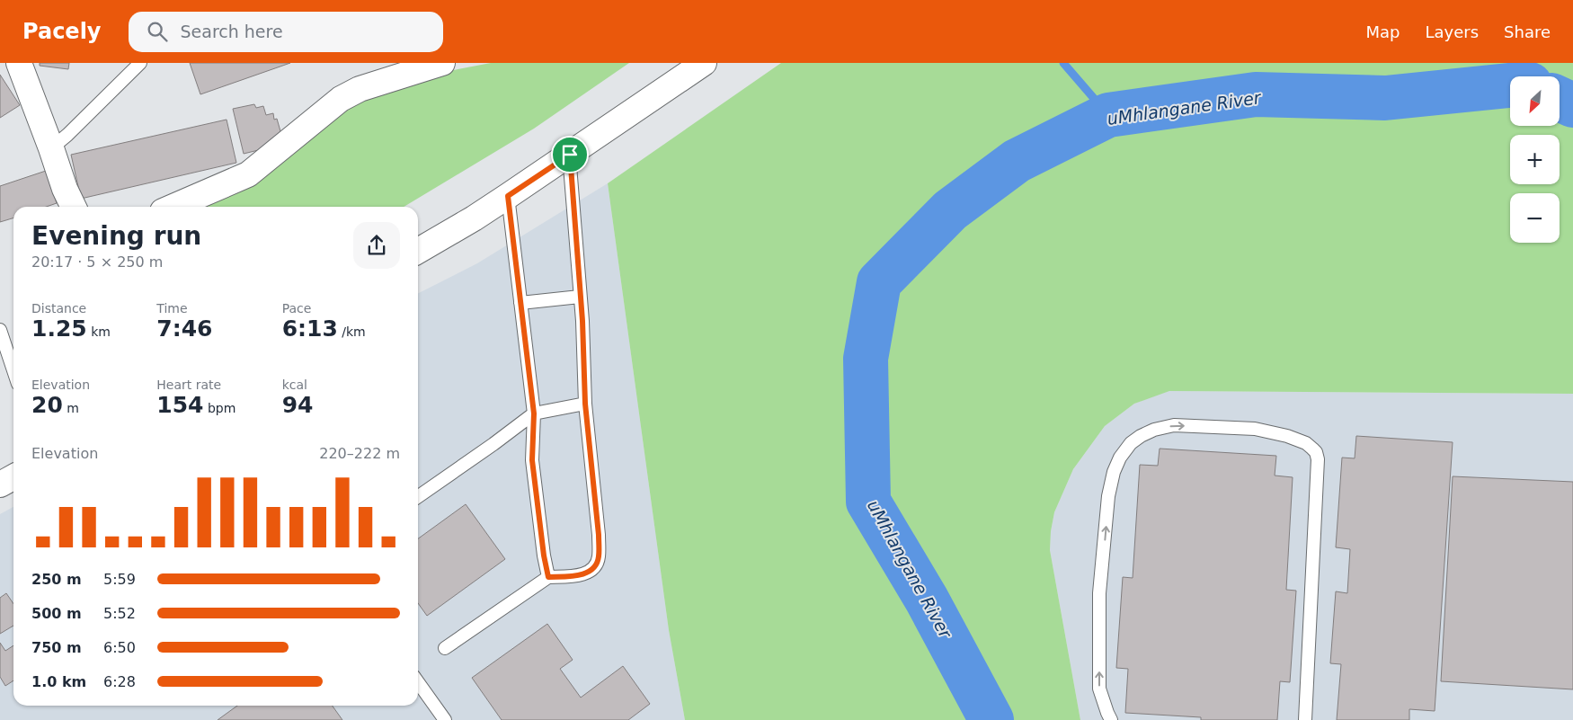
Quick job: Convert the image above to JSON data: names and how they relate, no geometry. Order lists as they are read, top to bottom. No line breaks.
{"water":["uMhlangane River"],"north":"bottom left","page":{"header":"Pacely","search":"Search here","nav":["Map","Layers","Share"],"map_buttons":["+","−"],"heading":["Evening run","20:17 · 5 × 250 m"],"stats":[["Distance","1.25 km"],["Time","7:46"],["Pace","6:13 /km"],["Elevation","20 m"],["Heart rate","154 bpm"],["kcal","94"]],"chart":["Elevation","220–222 m"],"list":[{"name":"250 m","note":"5:59"},{"name":"500 m","note":"5:52"},{"name":"750 m","note":"6:50"},{"name":"1.0 km","note":"6:28"}]}}
